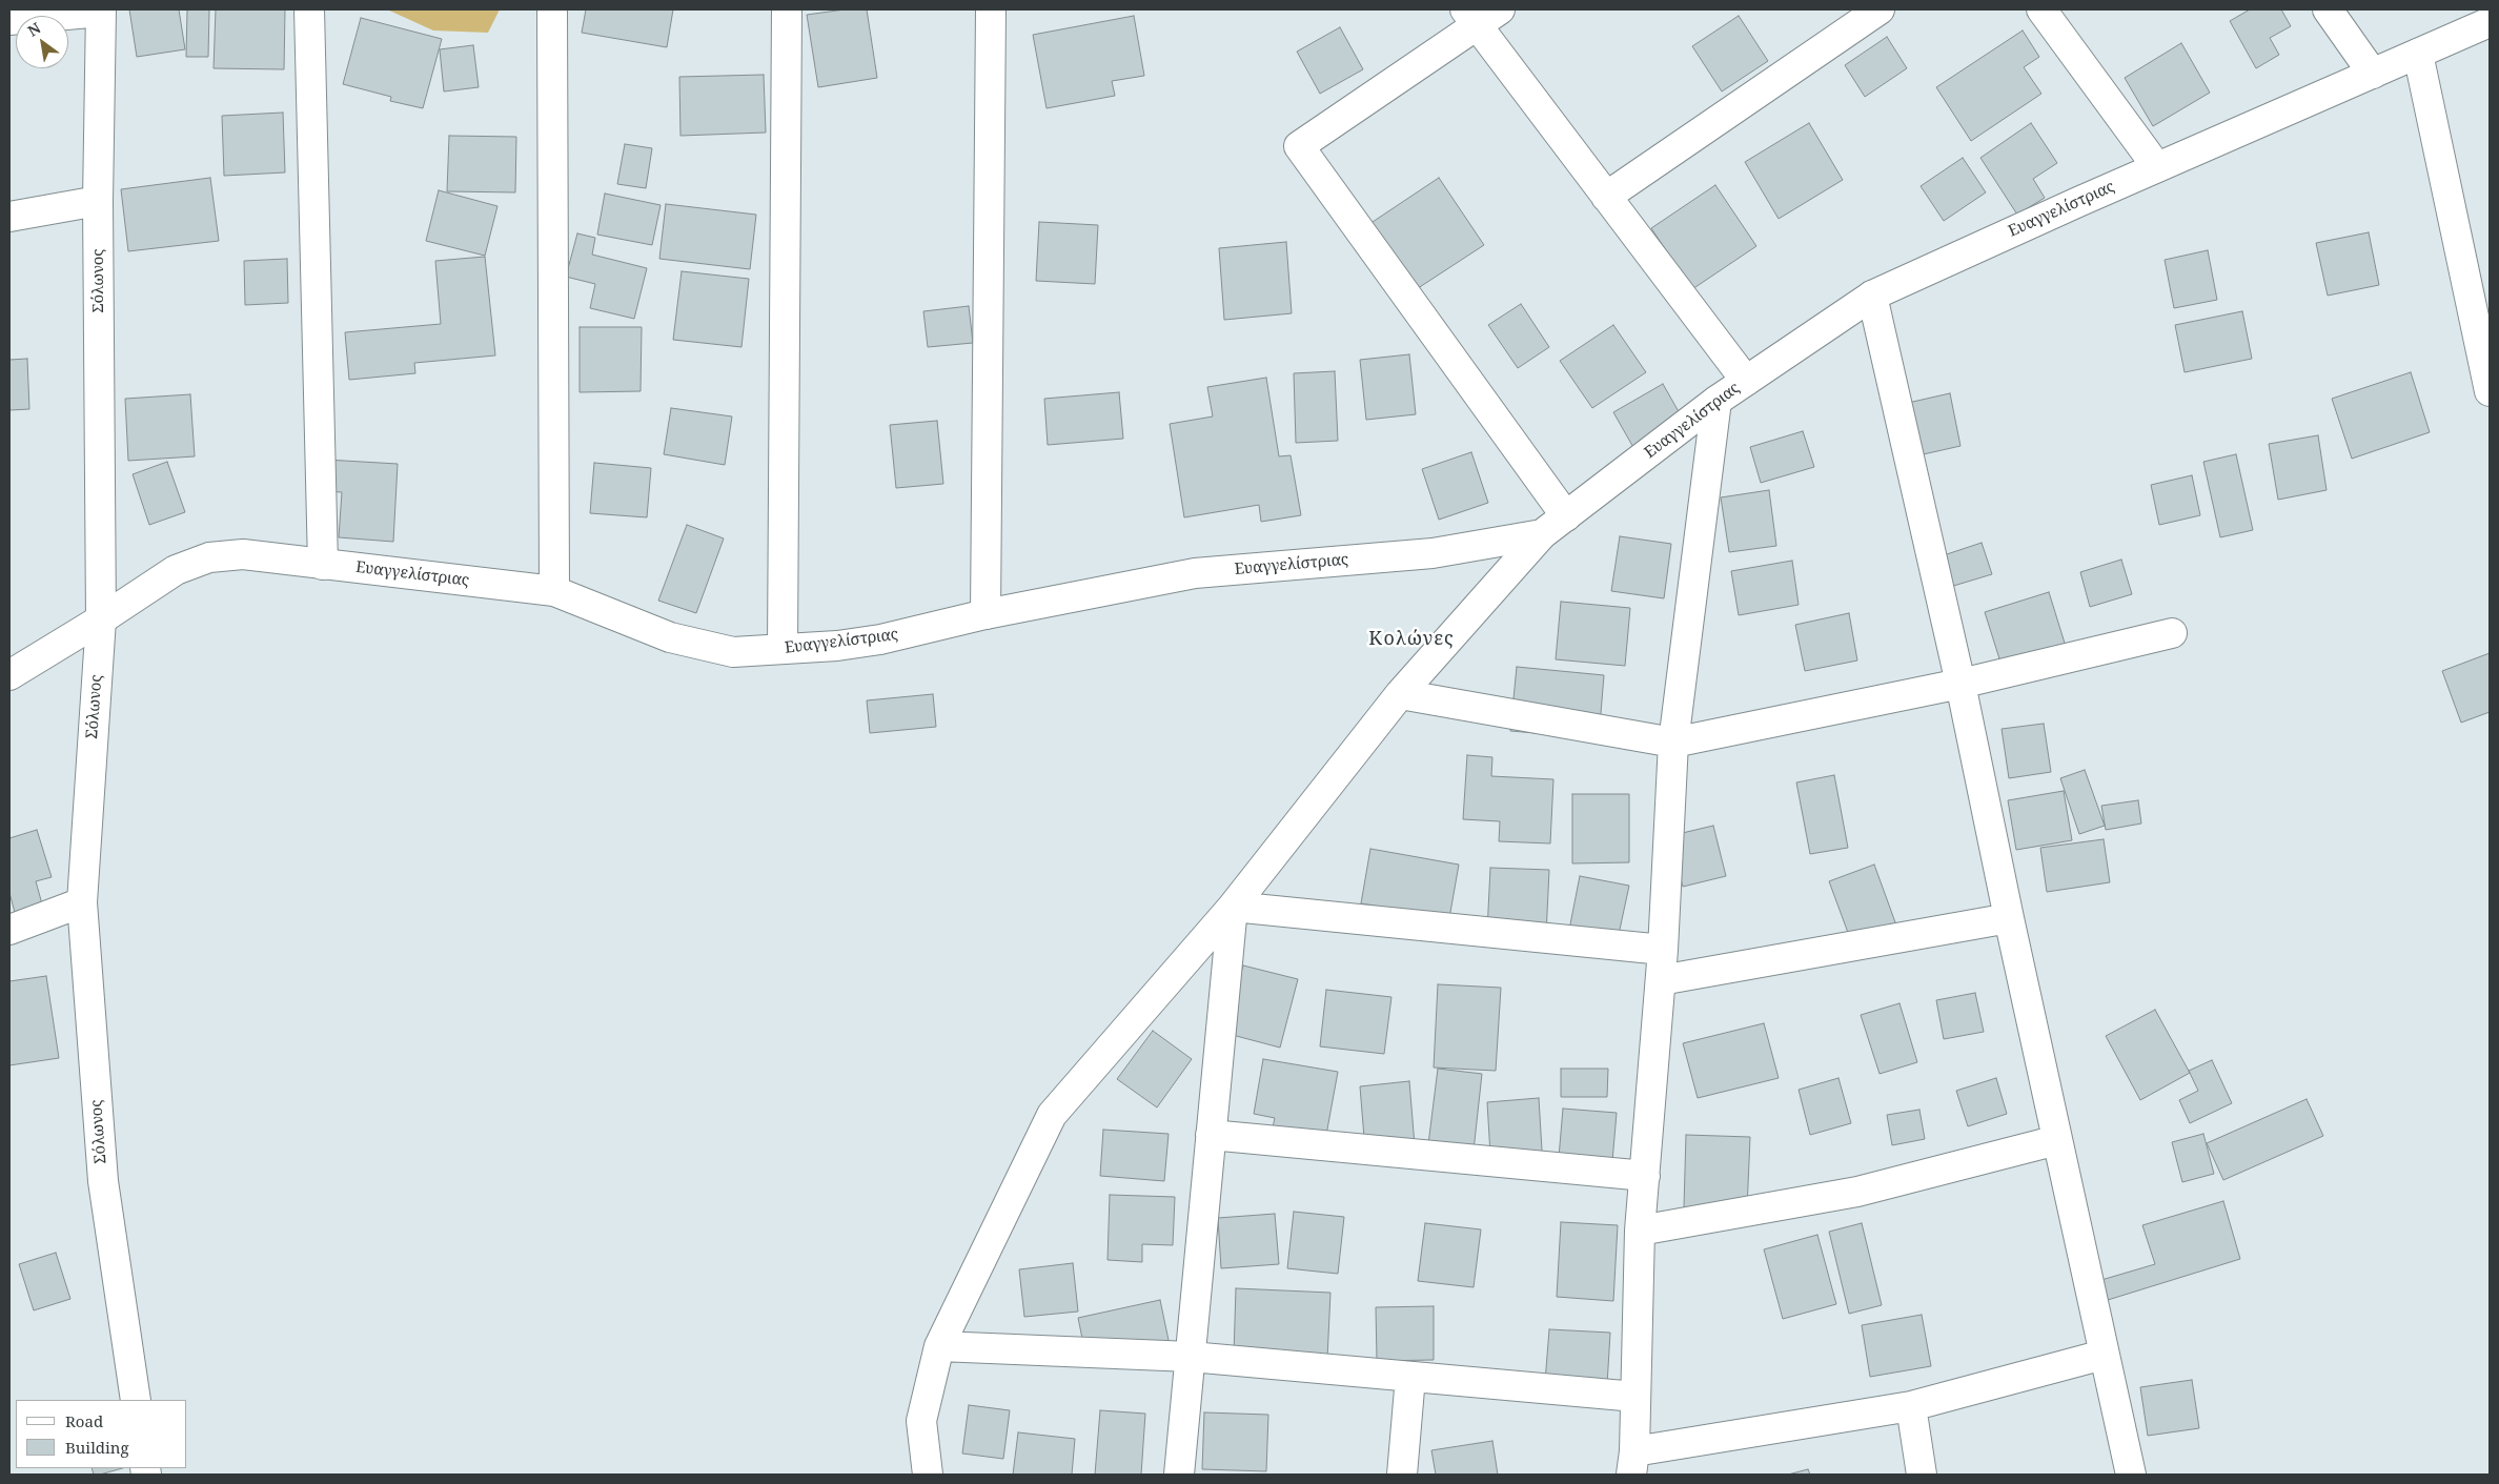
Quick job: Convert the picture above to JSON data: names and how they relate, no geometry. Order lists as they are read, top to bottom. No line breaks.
{"streets":{"street":["Ευαγγελίστριας","Σόλωνος"]},"crossings":[["Ευαγγελίστριας","Σόλωνος"]],"districts":["Κολώνες"],"legend":["Road","Building"],"north":"top left"}
